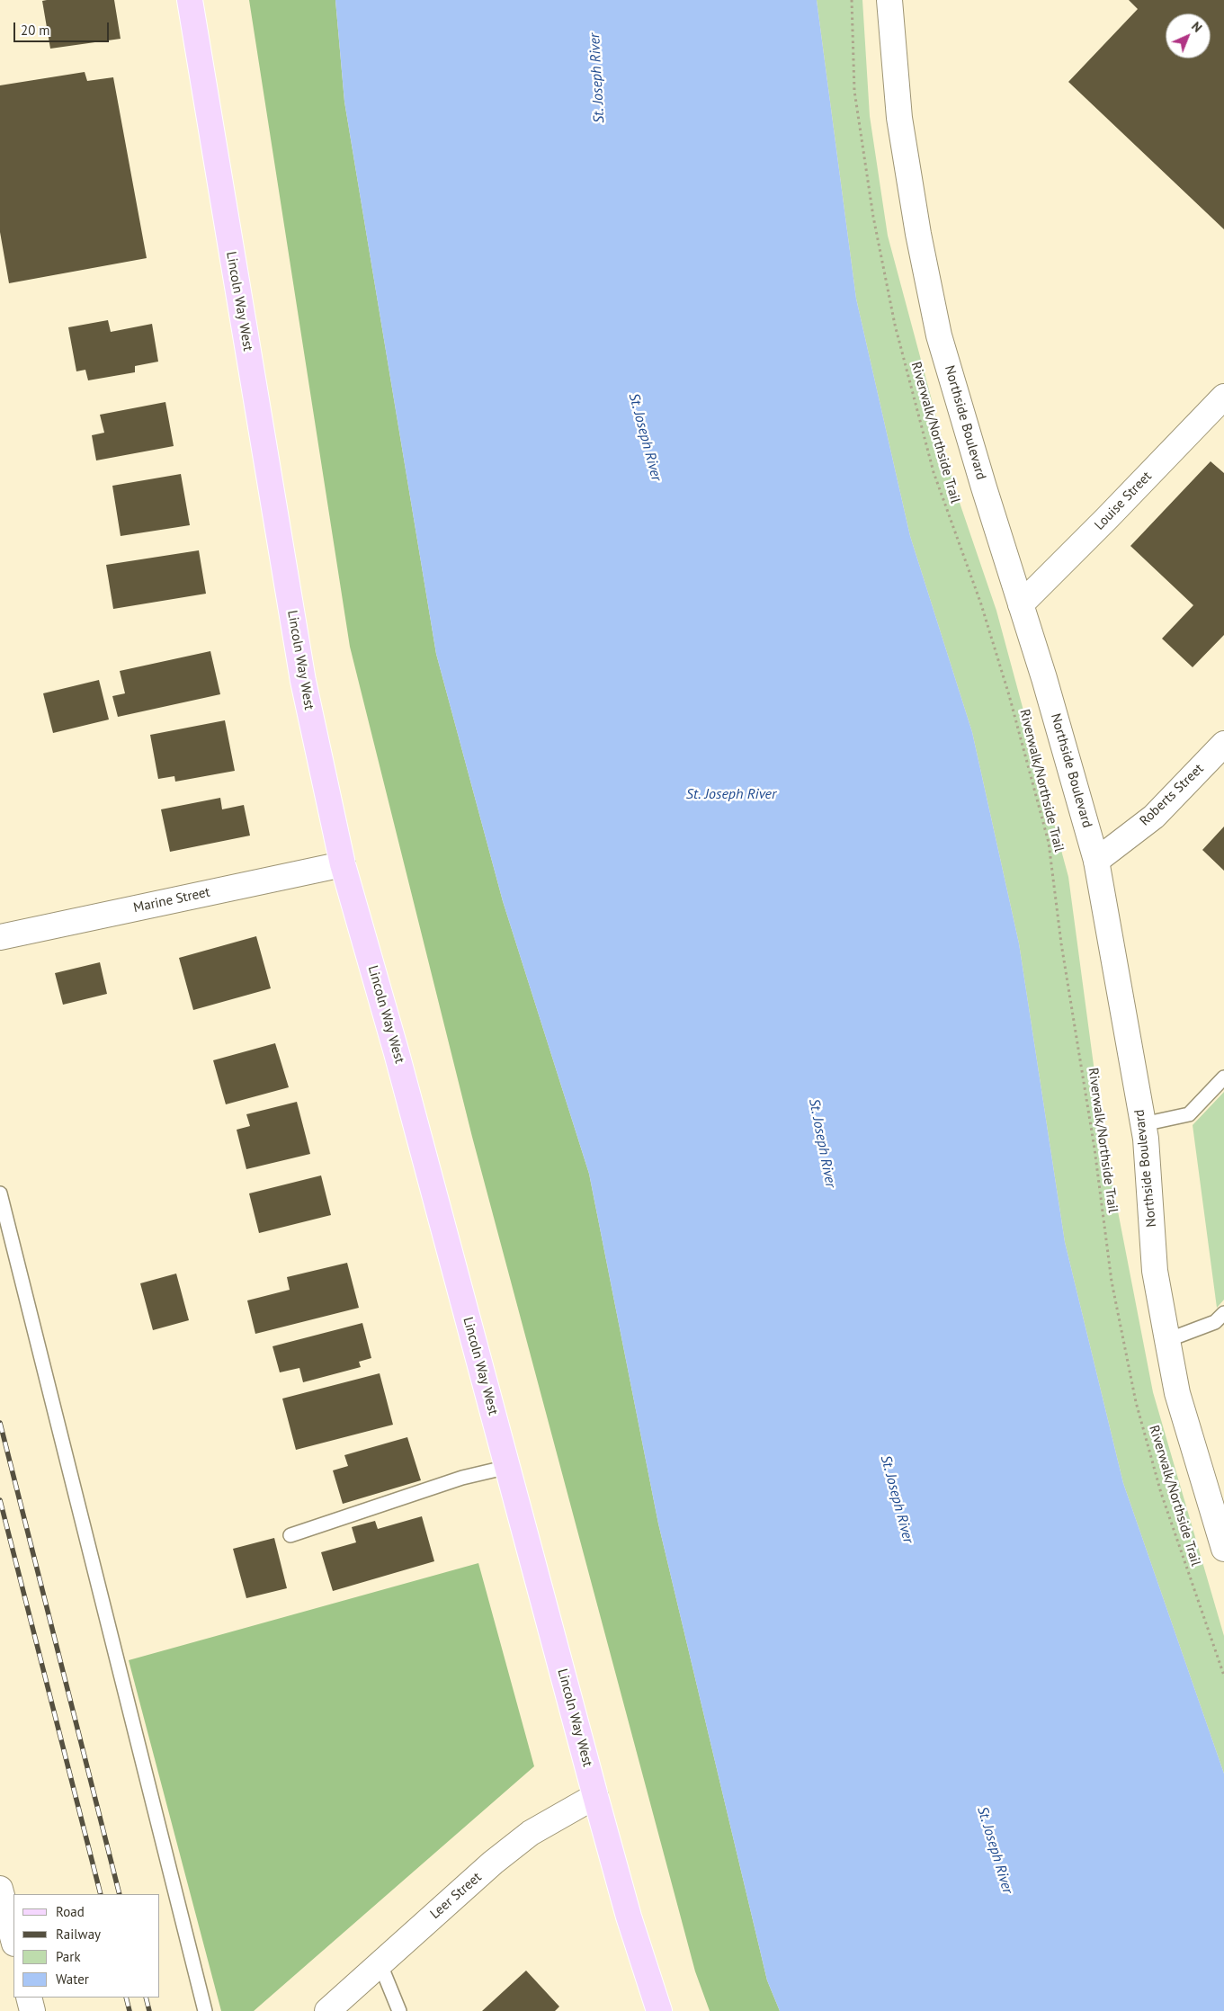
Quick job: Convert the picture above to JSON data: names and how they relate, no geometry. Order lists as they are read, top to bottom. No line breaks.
{"streets":{"main road":["Lincoln Way West"],"street":["Northside Boulevard","Louise Street","Roberts Street","Marine Street","Leer Street"],"path":["Riverwalk/Northside Trail"]},"crossings":[["Lincoln Way West","Marine Street"],["Lincoln Way West","Leer Street"],["Northside Boulevard","Louise Street"],["Northside Boulevard","Roberts Street"]],"water":["St. Joseph River"],"legend":["Road","Railway","Park","Water"],"scale_bar":"20 m","north":"top right"}
